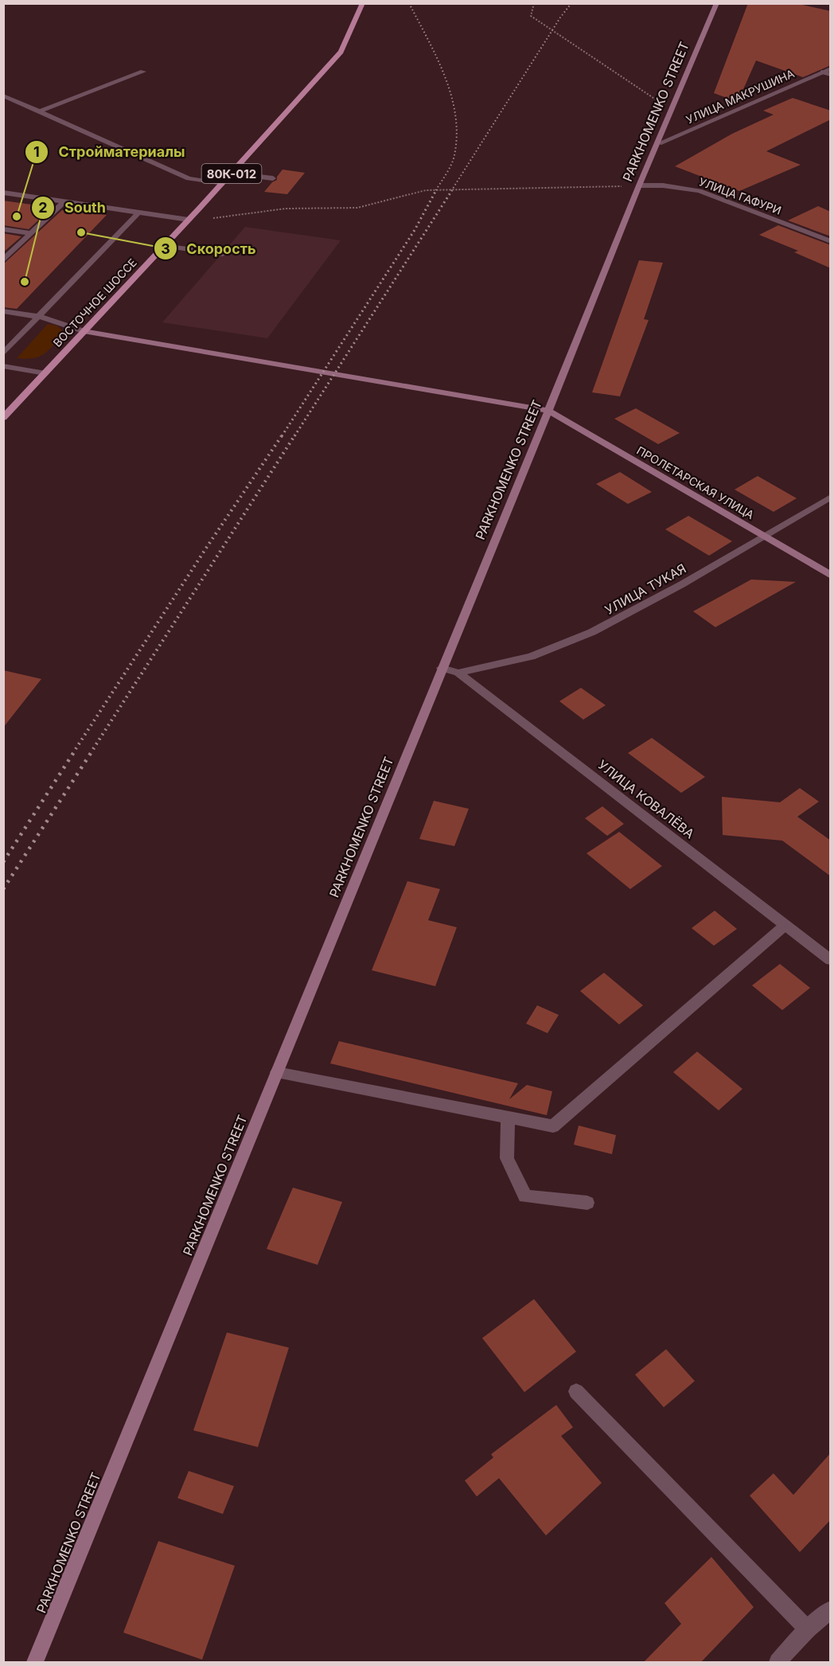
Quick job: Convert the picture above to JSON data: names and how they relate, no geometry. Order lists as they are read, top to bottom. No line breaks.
{"streets":{"main road":["PARKHOMENKO STREET","80К-012","ВОСТОЧНОЕ ШОССЕ","ПРОЛЕТАРСКАЯ УЛИЦА"],"street":["УЛИЦА МАКРУШИНА","УЛИЦА ГАФУРИ","УЛИЦА ТУКАЯ","УЛИЦА КОВАЛЁВА"]},"crossings":[["УЛИЦА МАКРУШИНА","PARKHOMENKO STREET"],["PARKHOMENKO STREET","УЛИЦА ГАФУРИ"],["PARKHOMENKO STREET","ПРОЛЕТАРСКАЯ УЛИЦА"],["PARKHOMENKO STREET","УЛИЦА КОВАЛЁВА"],["ПРОЛЕТАРСКАЯ УЛИЦА","УЛИЦА ТУКАЯ"],["УЛИЦА ТУКАЯ","УЛИЦА КОВАЛЁВА"]],"places":["Стройматериалы","Скорость","South"]}
